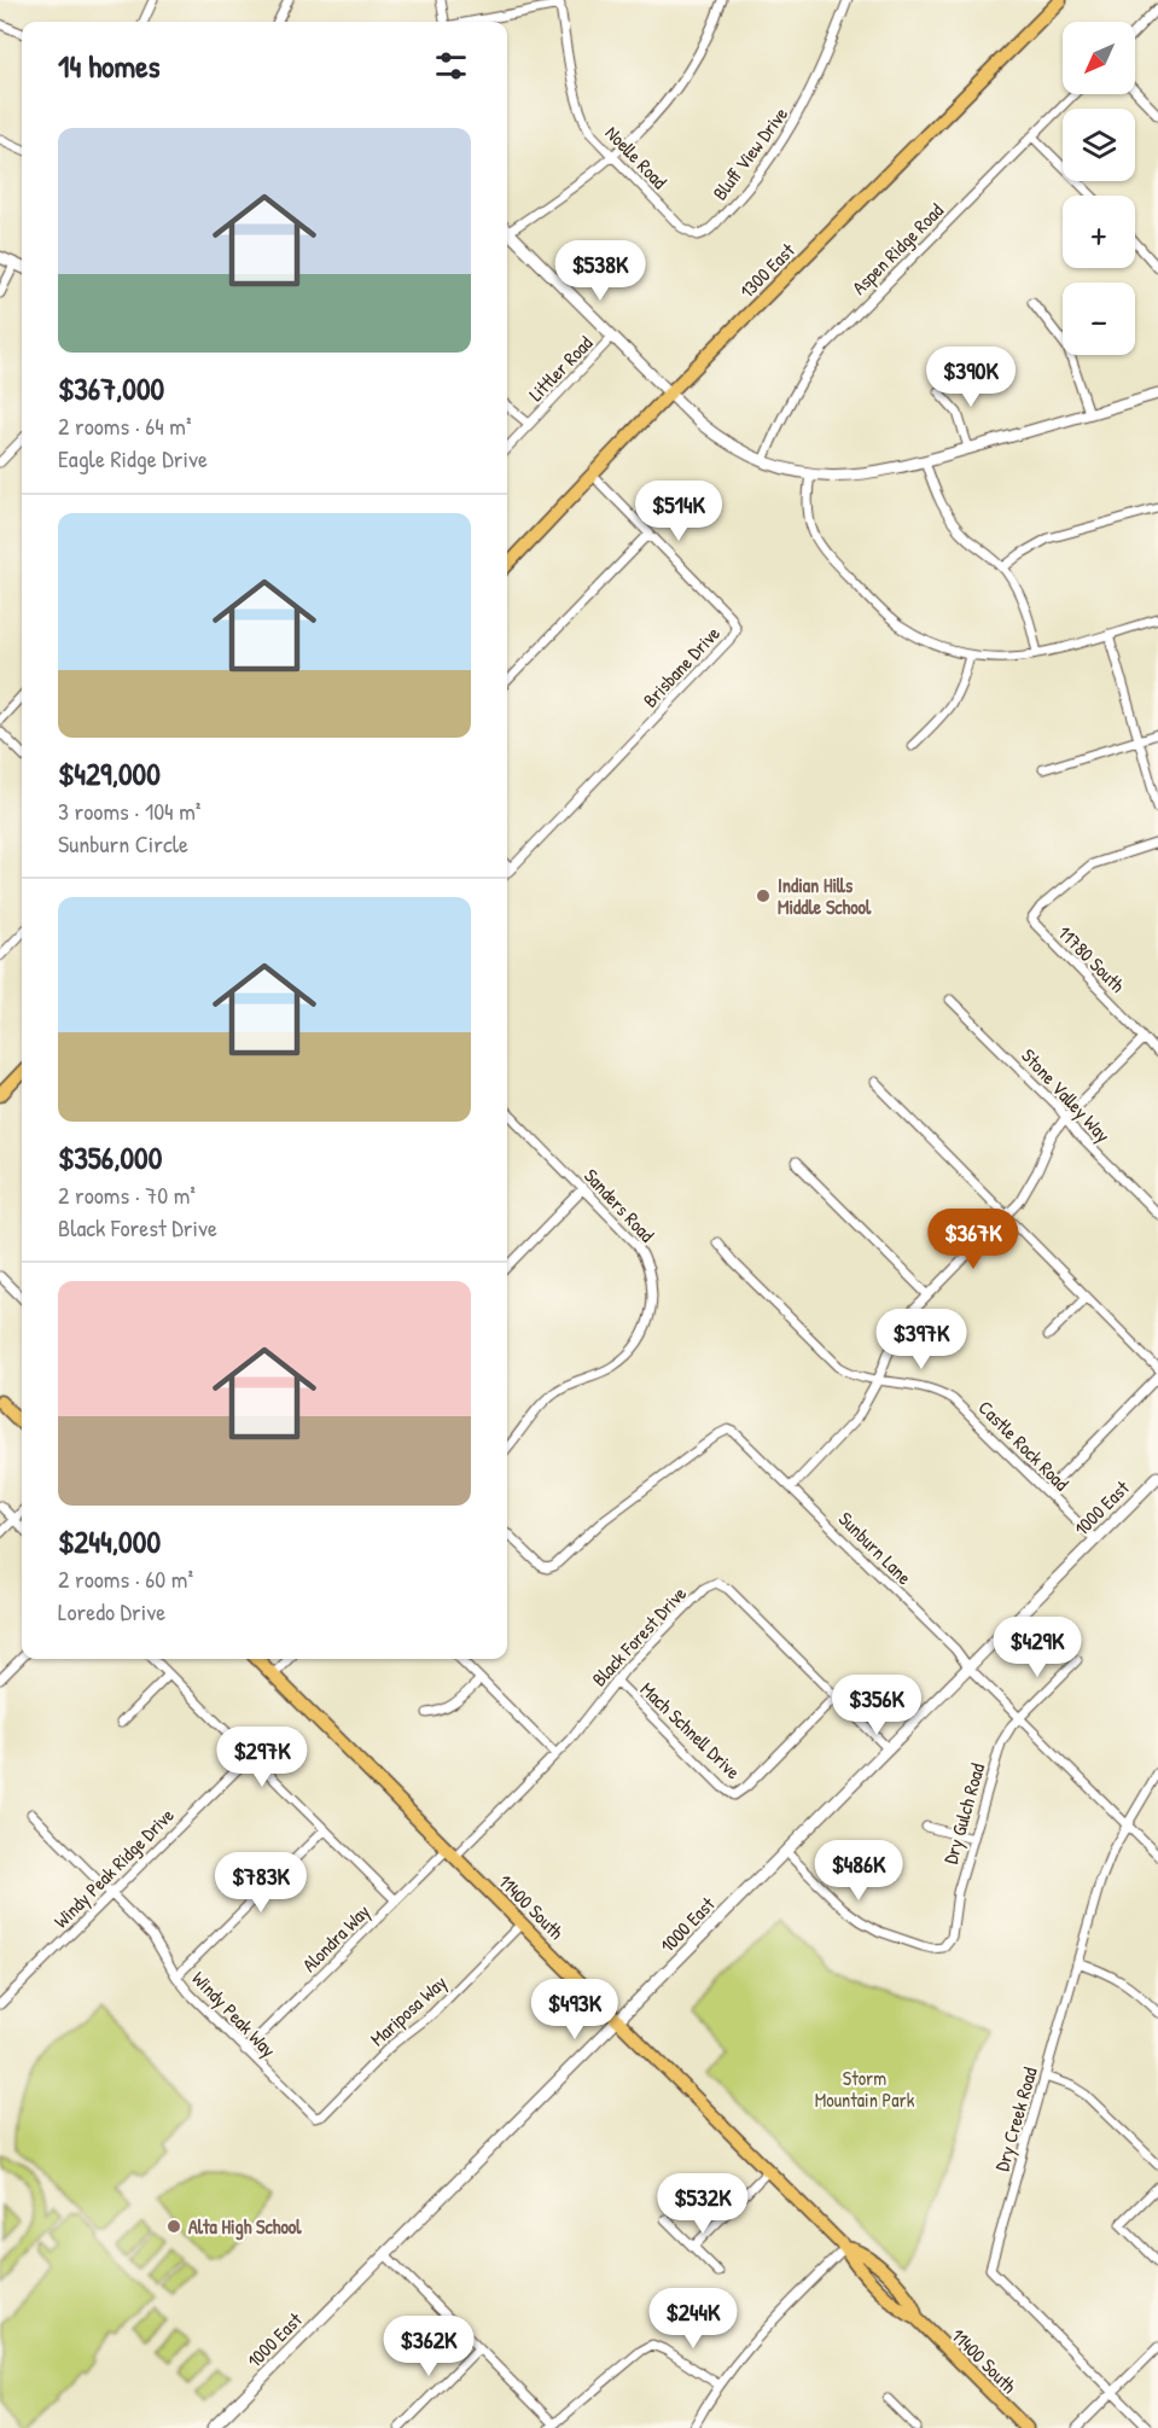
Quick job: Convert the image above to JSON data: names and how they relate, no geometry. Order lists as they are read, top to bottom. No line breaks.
{"streets":{"main road":["1300 East","11400 South"],"street":["Bluff View Drive","Noelle Road","Aspen Ridge Road","Littler Road","Brisbane Drive","11780 South","Stone Valley Way","Sanders Road","Castle Rock Road","1000 East","Sunburn Lane","Black Forest Drive","Mach Schnell Drive","Dry Gulch Road","Windy Peak Ridge Drive","Alondra Way","Mariposa Way","Windy Peak Way","Dry Creek Road"]},"crossings":[["Bluff View Drive","Noelle Road"],["1300 East","Brisbane Drive"],["Castle Rock Road","1000 East"],["1000 East","Sunburn Lane"],["1000 East","Black Forest Drive"],["1000 East","Dry Gulch Road"],["1000 East","11400 South"],["Sunburn Lane","Dry Gulch Road"],["Sunburn Lane","Dry Creek Road"],["Black Forest Drive","Mach Schnell Drive"],["Black Forest Drive","11400 South"],["Black Forest Drive","Alondra Way"],["Windy Peak Ridge Drive","Windy Peak Way"],["11400 South","Alondra Way"],["11400 South","Mariposa Way"],["Alondra Way","Windy Peak Way"],["Mariposa Way","Windy Peak Way"]],"parks":["Storm Mountain Park"],"places":["Indian Hills Middle School","Alta High School"],"north":"bottom left","page":{"map_buttons":["+","−"],"heading":"14 homes","list":[{"name":"$367,000","note":"2 rooms · 64 m² · Eagle Ridge Drive"},{"name":"$429,000","note":"3 rooms · 104 m² · Sunburn Circle"},{"name":"$356,000","note":"2 rooms · 70 m² · Black Forest Drive"},{"name":"$244,000","note":"2 rooms · 60 m² · Loredo Drive"}],"price":["$538K","$390K","$514K","$367K","$397K","$429K","$356K","$297K","$486K","$783K","$493K","$532K","$244K","$362K"]}}
